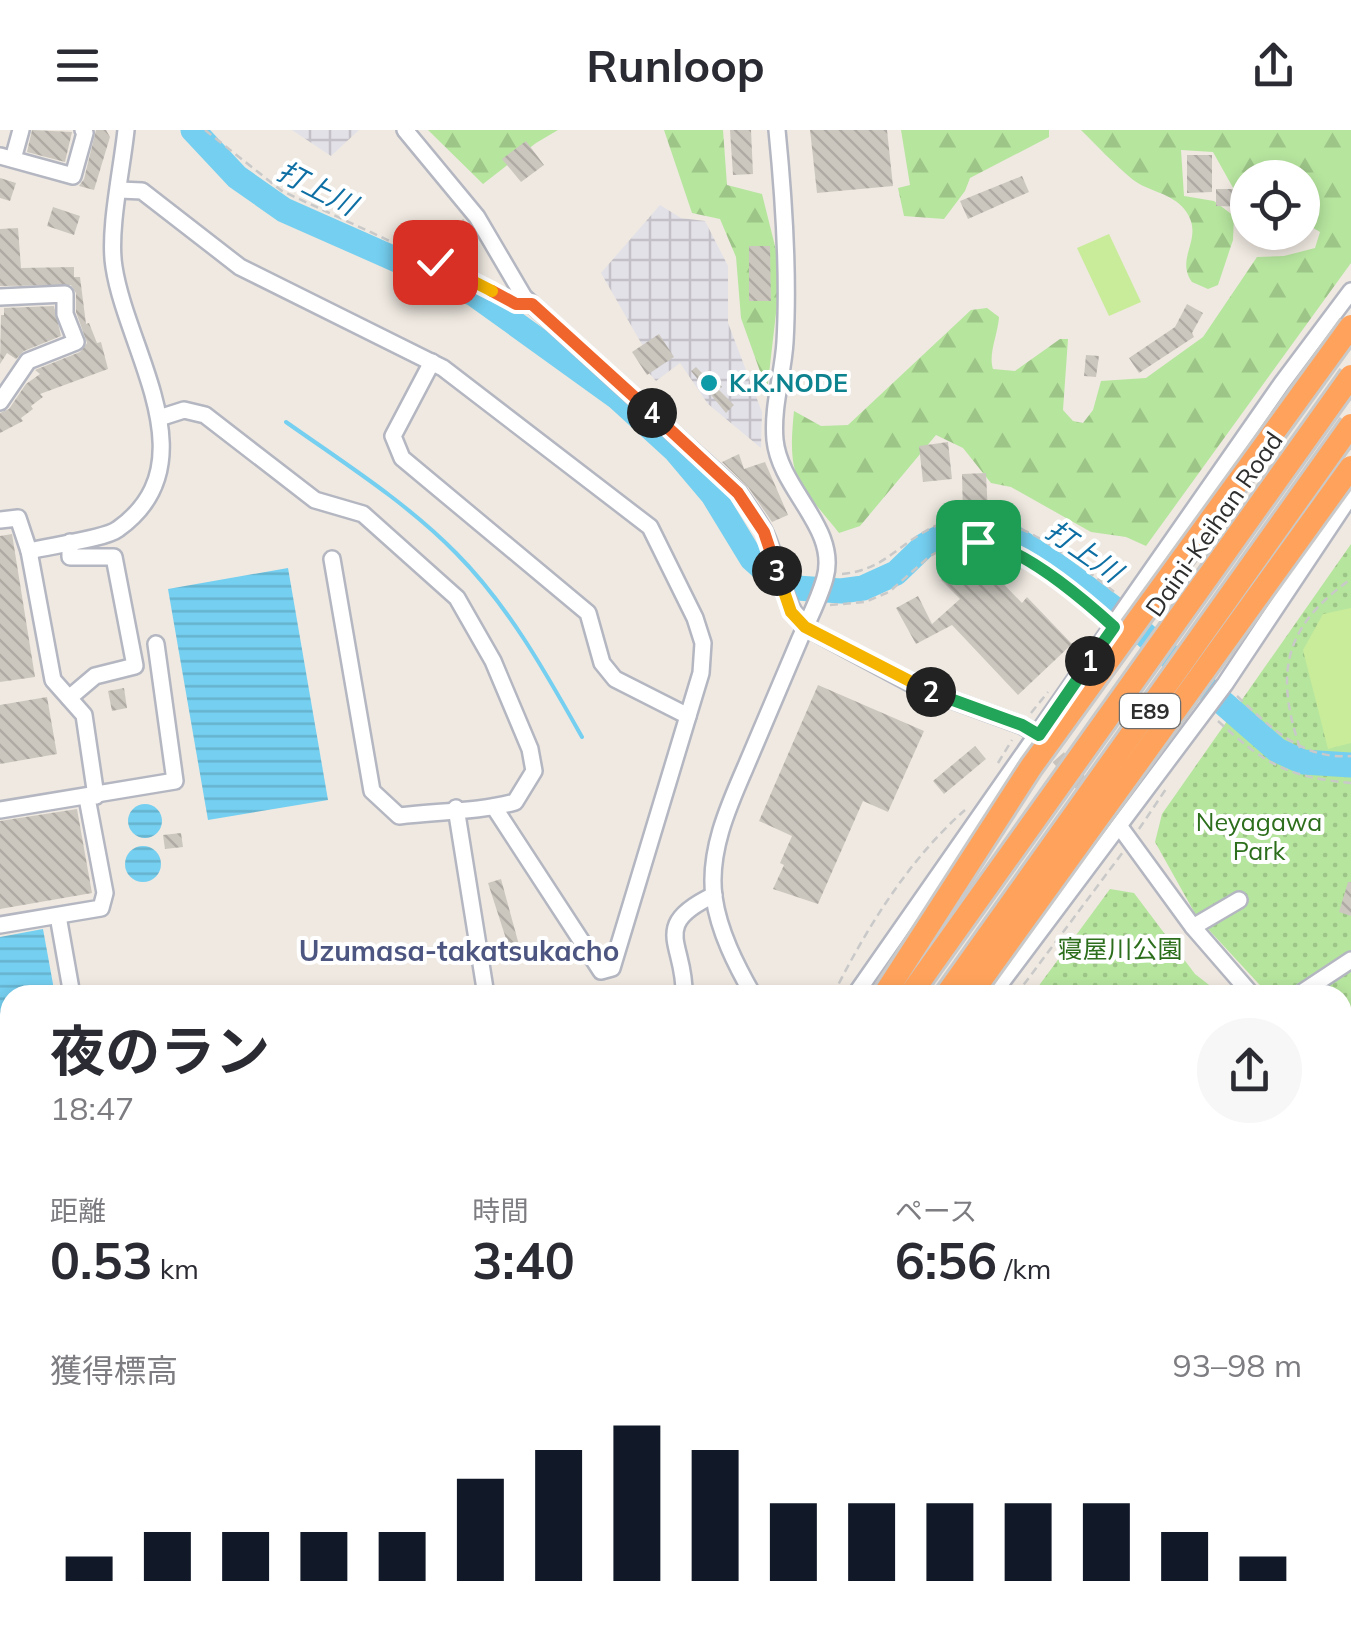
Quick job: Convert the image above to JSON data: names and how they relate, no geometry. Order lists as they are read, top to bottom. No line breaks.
{"streets":{"highway":["Daini-Keihan Road","E89"]},"districts":["Uzumasa-takatsukacho"],"water":["打上川"],"parks":["Neyagawa Park","寝屋川公園"],"places":["K.K.NODE"],"page":{"header":"Runloop","pins":["4","3","1","2"],"heading":["夜のラン","18:47"],"stats":[["距離","0.53 km"],["時間","3:40"],["ペース","6:56 /km"]],"chart":["獲得標高","93–98 m"]}}
